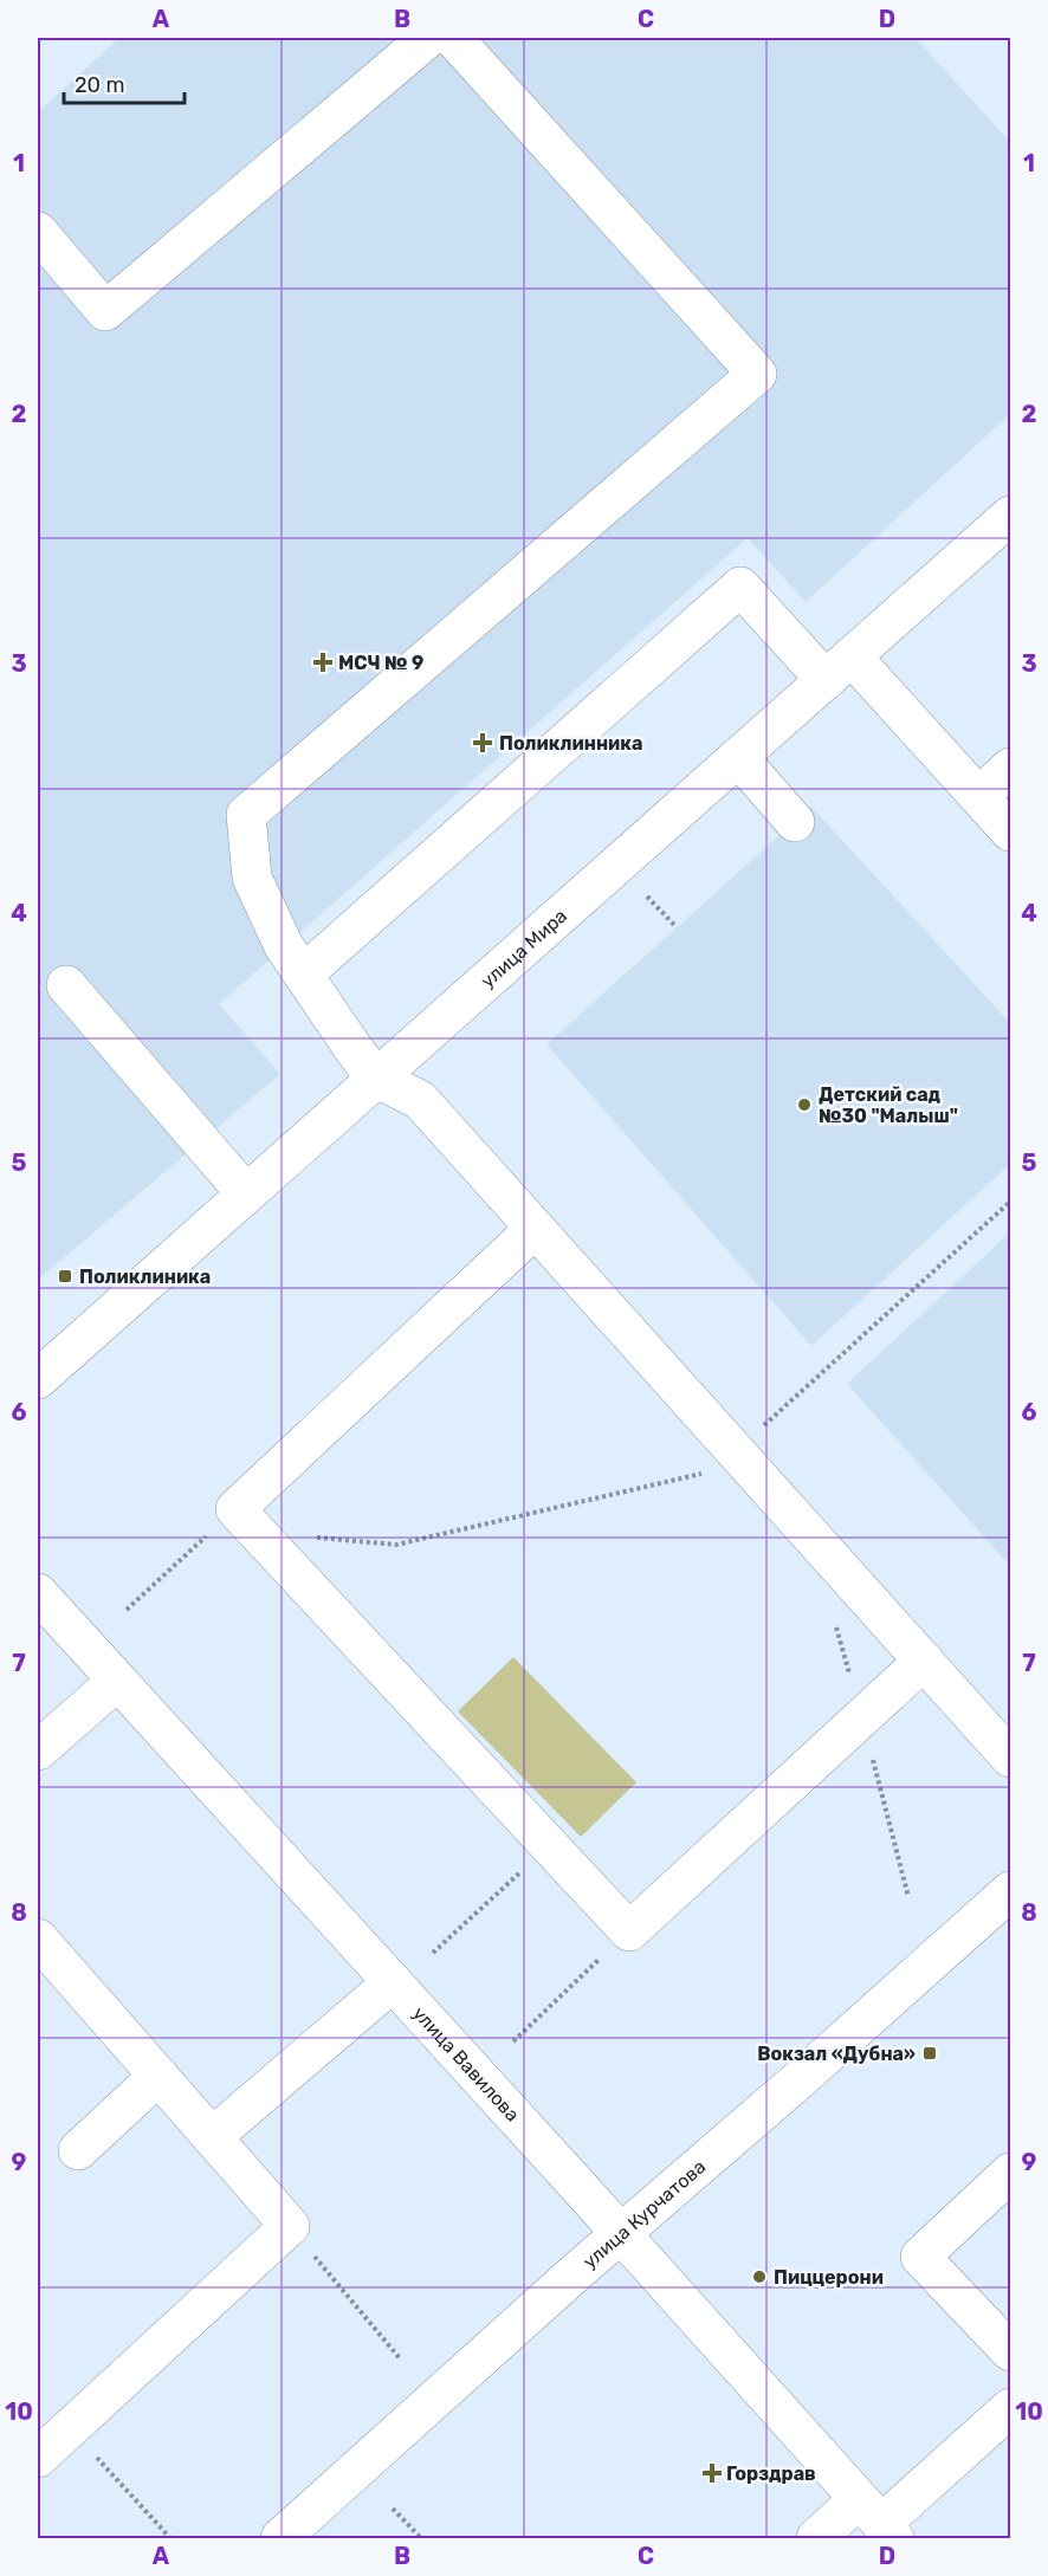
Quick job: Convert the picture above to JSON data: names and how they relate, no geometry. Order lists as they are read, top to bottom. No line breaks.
{"streets":{"main road":["улица Мира","улица Вавилова","улица Курчатова"]},"crossings":[["улица Вавилова","улица Курчатова"]],"places":{"health":["МСЧ № 9","Поликлинника","Горздрав"],"other":["Детский сад №30 \"Малыш\"","Пиццерони"],"transit":["Поликлиника","Вокзал «Дубна»"]},"scale_bar":"20 m","grid":{"columns":["A","B","C","D"],"rows":["1","2","3","4","5","6","7","8","9","10"]}}
